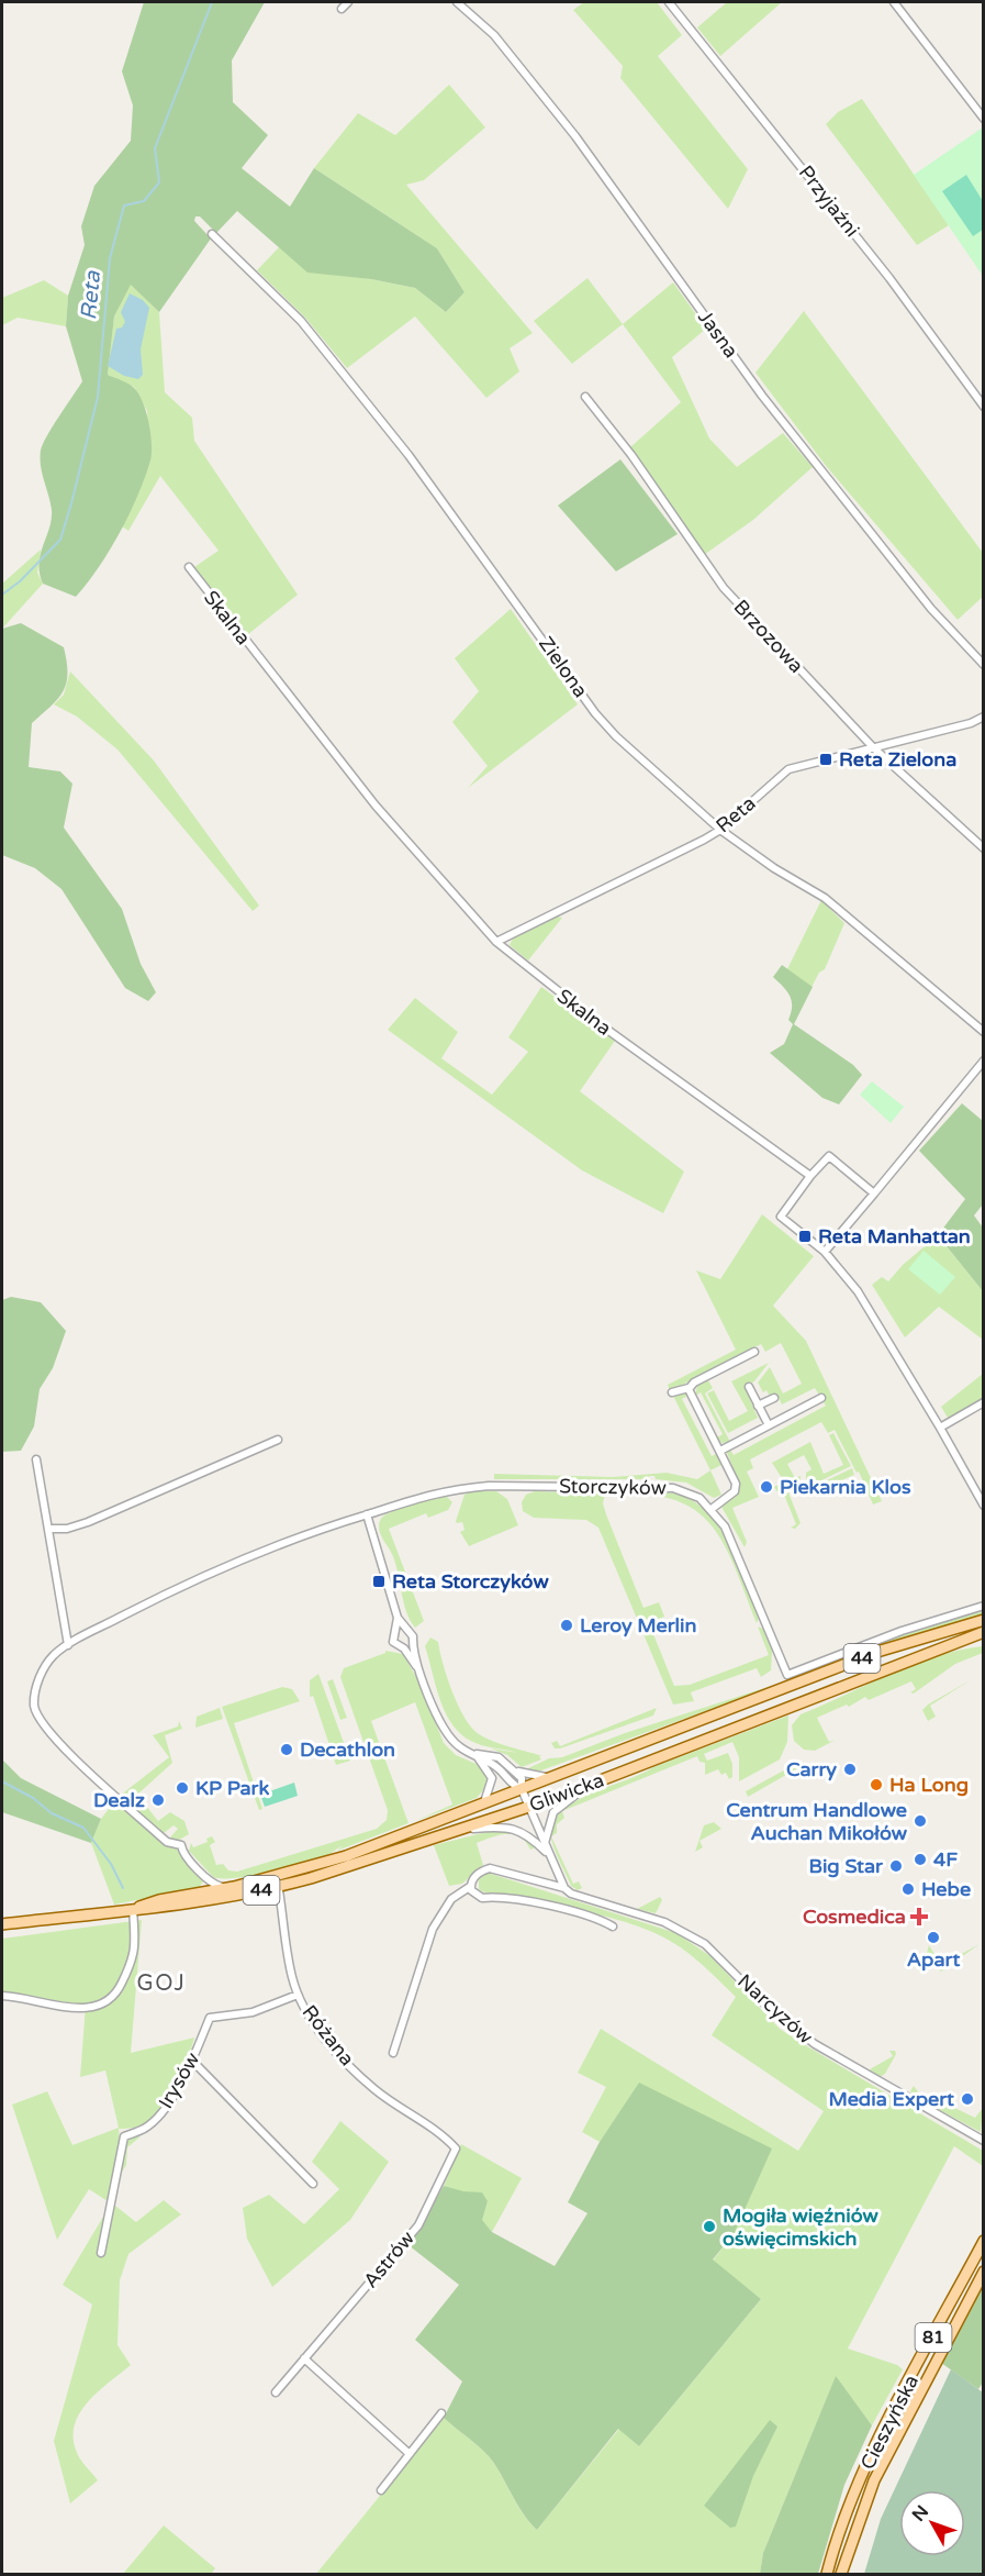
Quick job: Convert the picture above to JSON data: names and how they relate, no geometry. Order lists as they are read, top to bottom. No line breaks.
{"streets":{"main road":["44","Gliwicka","81","Cieszyńska"],"street":["Przyjaźni","Jasna","Skalna","Brzozowa","Zielona","Reta","Storczyków","Narcyzów","Różana","Irysów","Astrów"]},"crossings":[["Skalna","Reta"],["Brzozowa","Reta"],["Zielona","Reta"],["Gliwicka","Różana"],["Różana","Irysów"],["Różana","Astrów"]],"districts":["GOJ"],"water":["Reta"],"places":{"transit":["Reta Zielona","Reta Manhattan","Reta Storczyków"],"other":["Piekarnia Klos","Leroy Merlin","Decathlon","Carry","Ha Long","KP Park","Dealz","Centrum Handlowe Auchan Mikołów","4F","Big Star","Hebe","Apart","Media Expert","Mogiła więźniów oświęcimskich"],"health":["Cosmedica"]},"north":"top left"}
